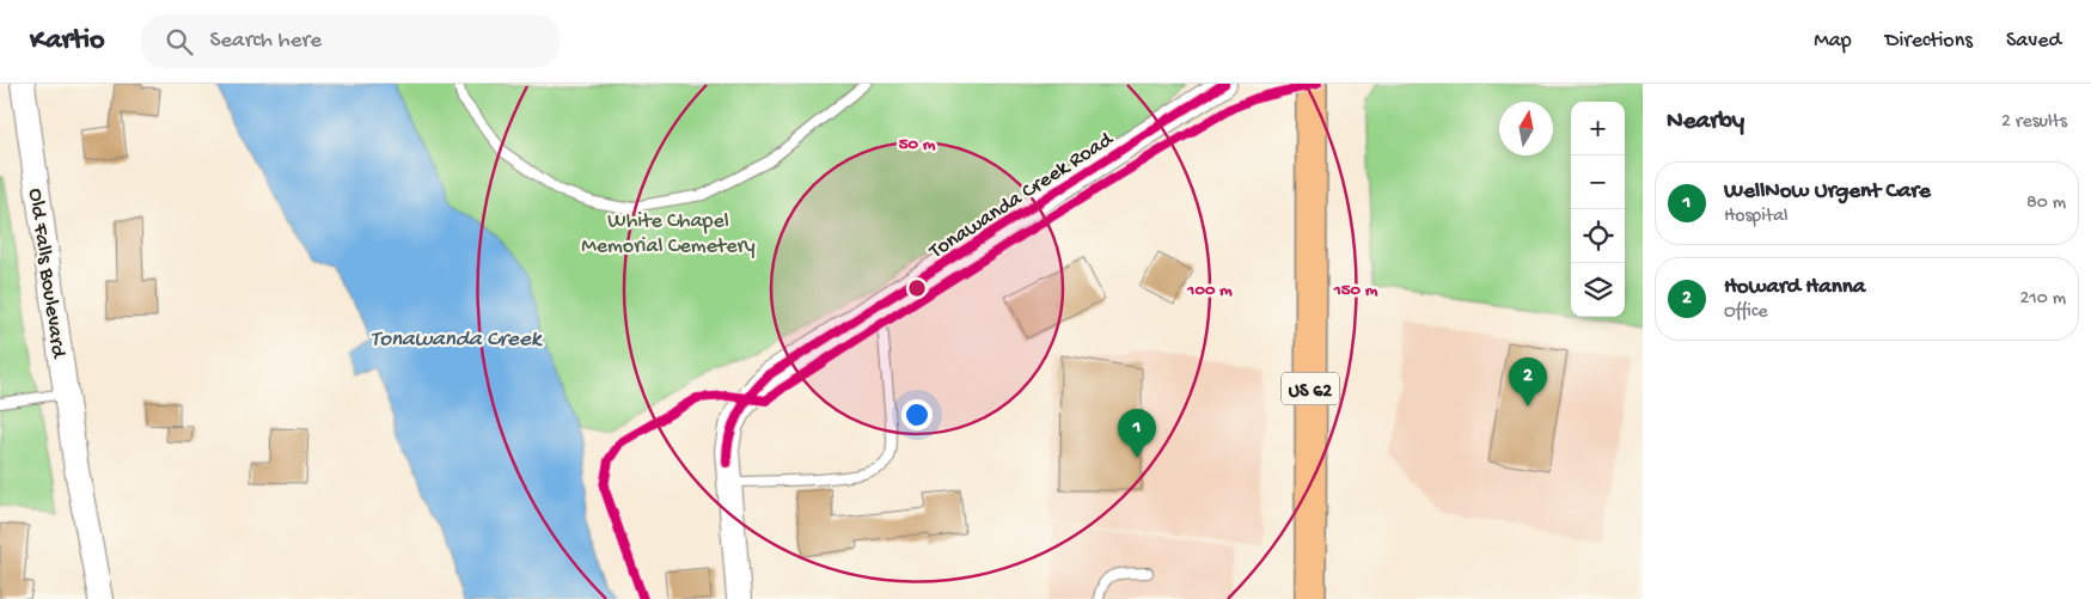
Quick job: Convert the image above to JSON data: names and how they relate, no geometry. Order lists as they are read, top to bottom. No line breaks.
{"streets":{"main road":["US 62"],"street":["Tonawanda Creek Road","Old Falls Boulevard"]},"water":["Tonawanda Creek"],"parks":["White Chapel Memorial Cemetery"],"north":"top","page":{"header":"Kartio","search":"Search here","nav":["Map","Directions","Saved"],"heading":["Nearby","2 results"],"map_buttons":["+","−"],"list":[{"mark":"1","name":"WellNow Urgent Care","note":"Hospital","value":"80 m"},{"mark":"2","name":"Howard Hanna","note":"Office","value":"210 m"}],"pins":["2","1"]},"rings":["50 m","100 m","150 m"]}
